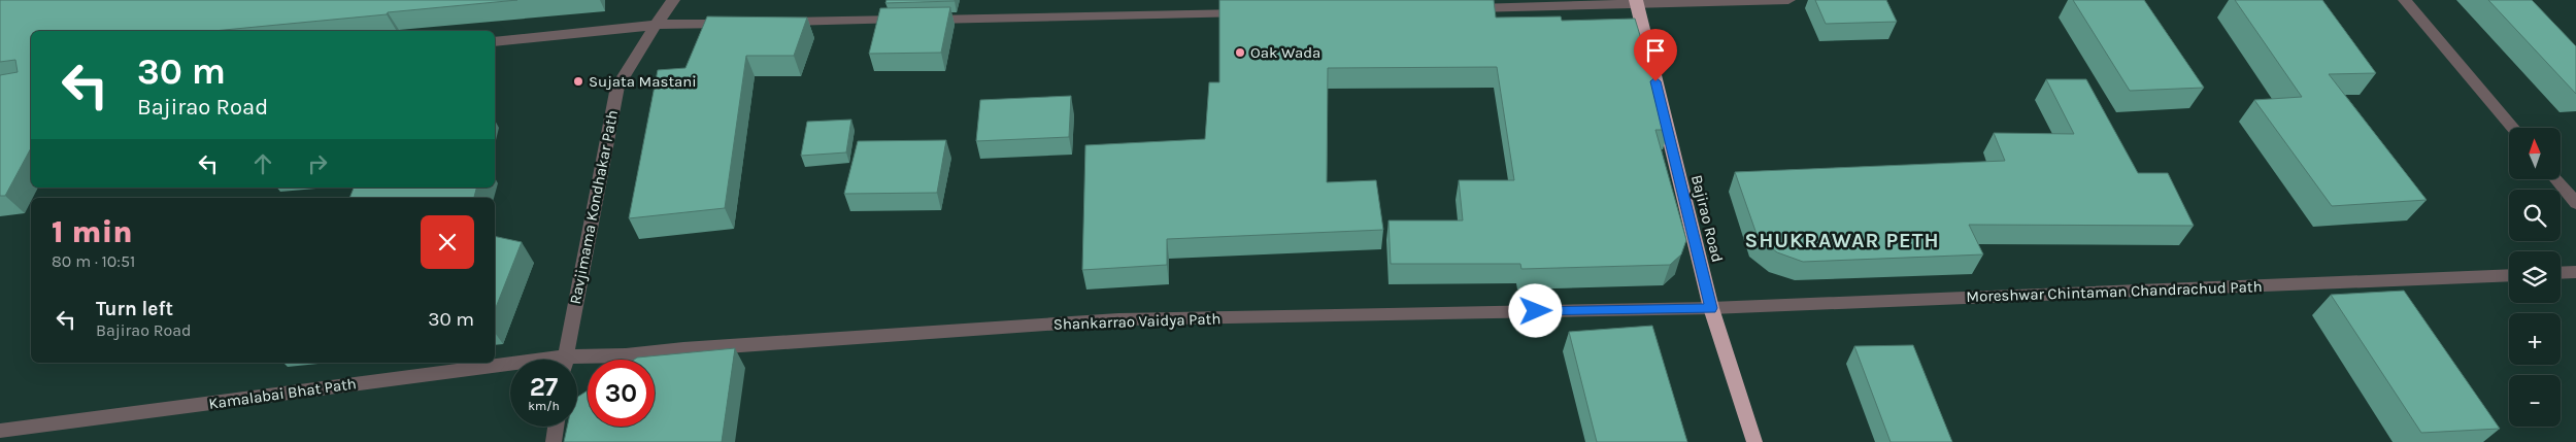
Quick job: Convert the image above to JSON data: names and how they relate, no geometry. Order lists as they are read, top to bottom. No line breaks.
{"streets":{"highway":["Bajirao Road"],"street":["Ravjimama Kondhakar Path","Moreshwar Chintaman Chandrachud Path","Shankarrao Vaidya Path","Kamalabai Bhat Path"]},"crossings":[["Bajirao Road","Moreshwar Chintaman Chandrachud Path"],["Bajirao Road","Shankarrao Vaidya Path"],["Moreshwar Chintaman Chandrachud Path","Shankarrao Vaidya Path"]],"districts":["SHUKRAWAR PETH"],"places":["Oak Wada","Sujata Mastani"],"north":"top","page":{"turn":["30 m","Bajirao Road"],"map_buttons":["+","−"],"heading":["1 min","80 m · 10:51"],"list":[{"name":"Turn left","note":"Bajirao Road","value":"30 m"}],"speed":"27 km/h","limit":"30"}}
